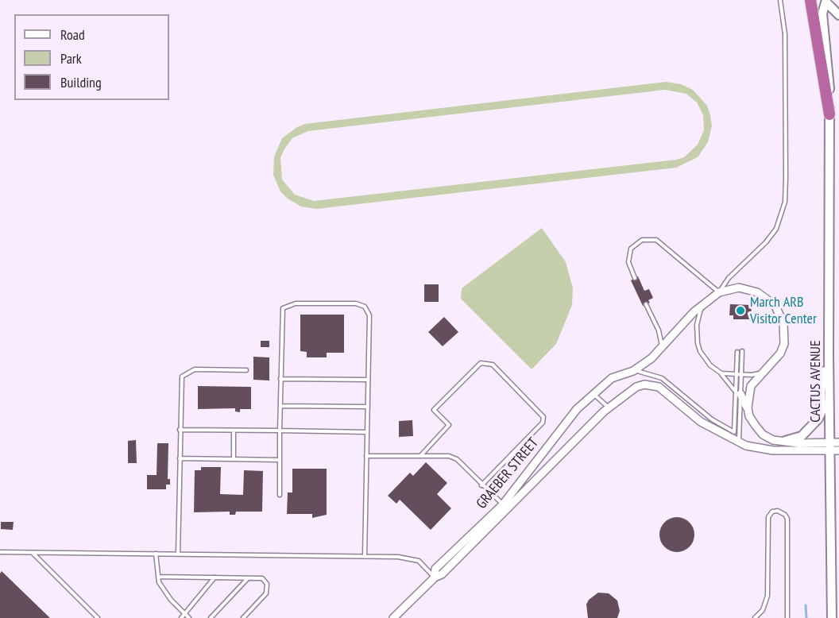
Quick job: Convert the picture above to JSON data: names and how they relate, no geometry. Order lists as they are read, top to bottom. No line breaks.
{"streets":{"main road":["CACTUS AVENUE"],"street":["GRAEBER STREET"]},"crossings":[["CACTUS AVENUE","GRAEBER STREET"]],"places":["March ARB Visitor Center"],"legend":["Road","Park","Building"]}
